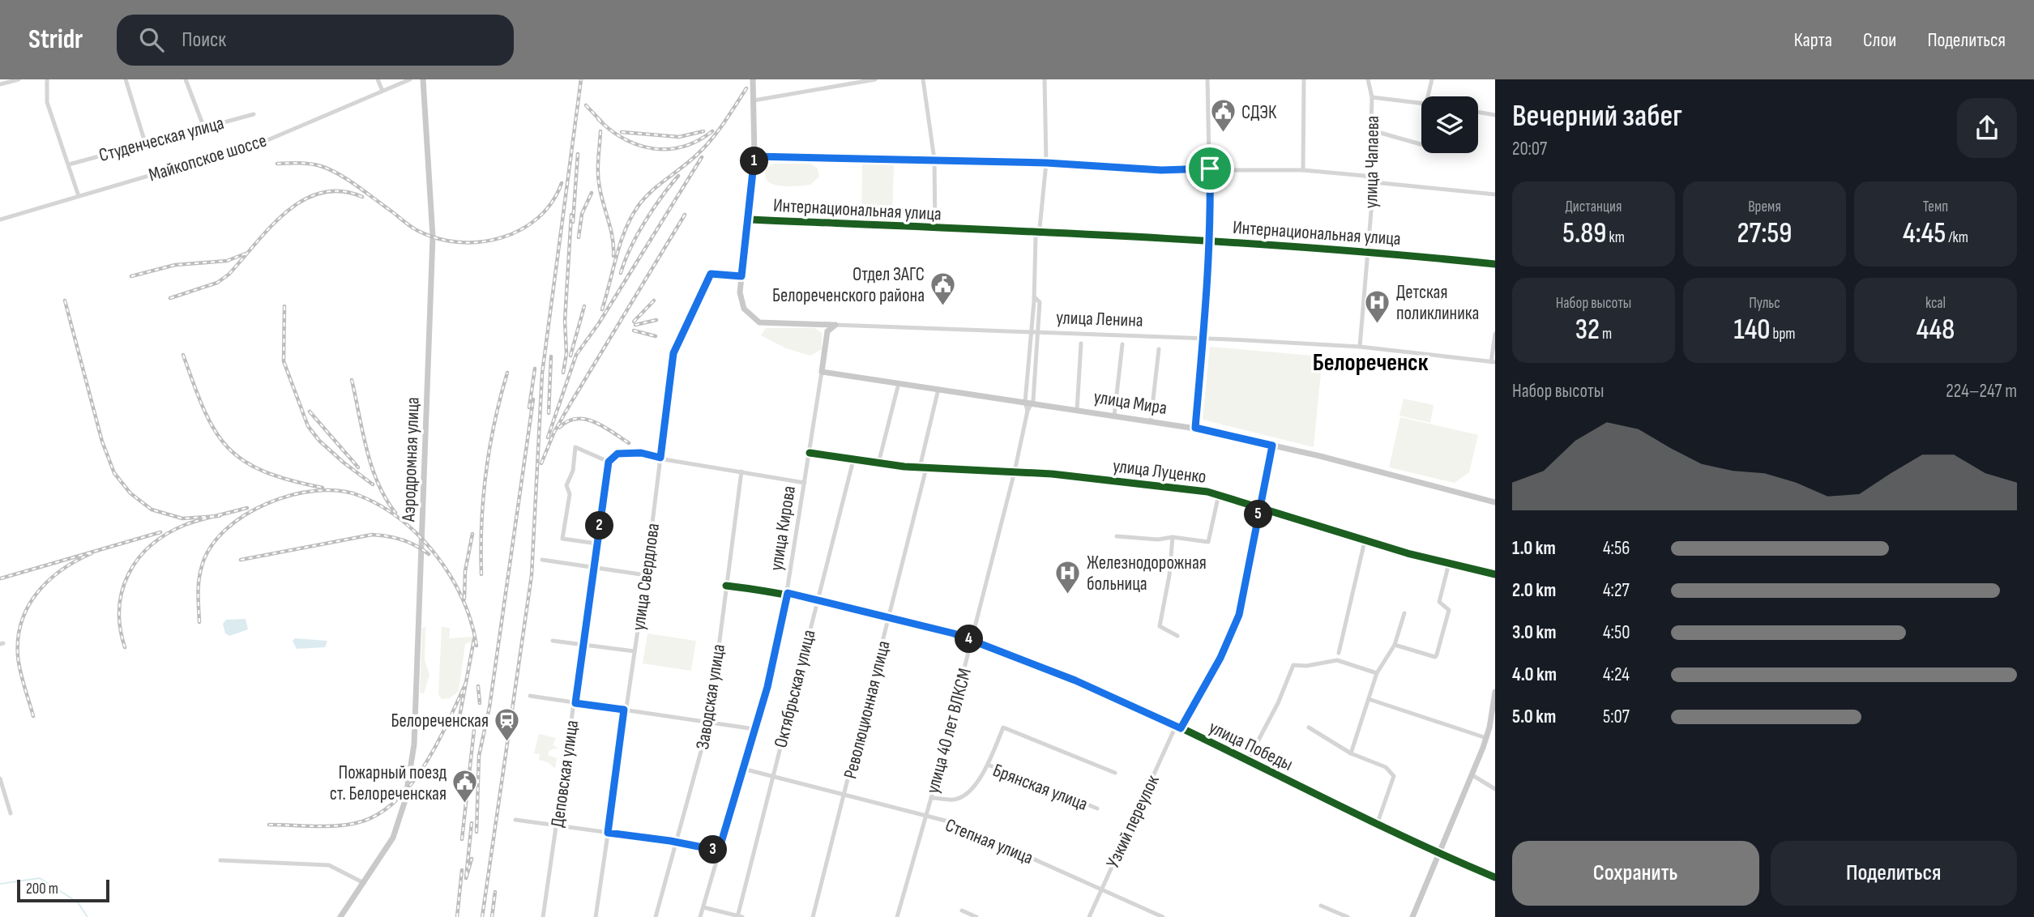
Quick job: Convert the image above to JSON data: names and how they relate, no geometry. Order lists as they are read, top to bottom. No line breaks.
{"streets":{"main road":["улица Ленина","улица Мира","Аэродромная улица","улица Кирова"],"street":["Студенческая улица","Майкопское шоссе","улица Чапаева","Интернациональная улица","улица Луценко","улица Свердлова","Октябрьская улица","Заводская улица","Революционная улица","улица 40 лет ВЛКСМ","улица Победы","Деповская улица","Брянская улица","Узкий переулок","Степная улица"]},"crossings":[["улица Чапаева","Интернациональная улица"],["улица Чапаева","улица Ленина"],["Интернациональная улица","улица Ленина"],["Интернациональная улица","улица 40 лет ВЛКСМ"],["улица Ленина","улица Свердлова"],["улица Ленина","улица 40 лет ВЛКСМ"],["улица Мира","улица Кирова"],["улица Мира","улица 40 лет ВЛКСМ"],["улица Мира","Узкий переулок"],["улица Луценко","улица Кирова"],["улица Луценко","Октябрьская улица"],["улица Луценко","Революционная улица"],["улица Луценко","улица 40 лет ВЛКСМ"],["улица Луценко","Узкий переулок"],["улица Кирова","улица Победы"],["улица Кирова","Степная улица"],["Октябрьская улица","улица Победы"],["Октябрьская улица","Степная улица"],["Заводская улица","улица Победы"],["Революционная улица","улица Победы"],["Революционная улица","Степная улица"],["улица 40 лет ВЛКСМ","улица Победы"],["улица 40 лет ВЛКСМ","Брянская улица"],["улица 40 лет ВЛКСМ","Степная улица"],["улица Победы","Узкий переулок"],["Узкий переулок","Степная улица"]],"districts":["Белореченск"],"places":{"public building":["СДЭК","Отдел ЗАГС Белореченского района","Пожарный поезд ст. Белореченская"],"hospital":["Детская поликлиника","Железнодорожная больница"],"station":["Белореченская"]},"scale_bar":"200 m","page":{"header":"Stridr","search":"Поиск","nav":["Карта","Слои","Поделиться"],"heading":["Вечерний забег","20:07"],"pins":["1","5","2","4","3"],"stats":[["Дистанция","5.89 km"],["Время","27:59"],["Темп","4:45 /km"],["Набор высоты","32 m"],["Пульс","140 bpm"],["kcal","448"]],"chart":["Набор высоты","224–247 m"],"list":[{"name":"1.0 km","note":"4:56"},{"name":"2.0 km","note":"4:27"},{"name":"3.0 km","note":"4:50"},{"name":"4.0 km","note":"4:24"},{"name":"5.0 km","note":"5:07"}],"buttons":["Сохранить","Поделиться"],"scale":"200 m"}}
